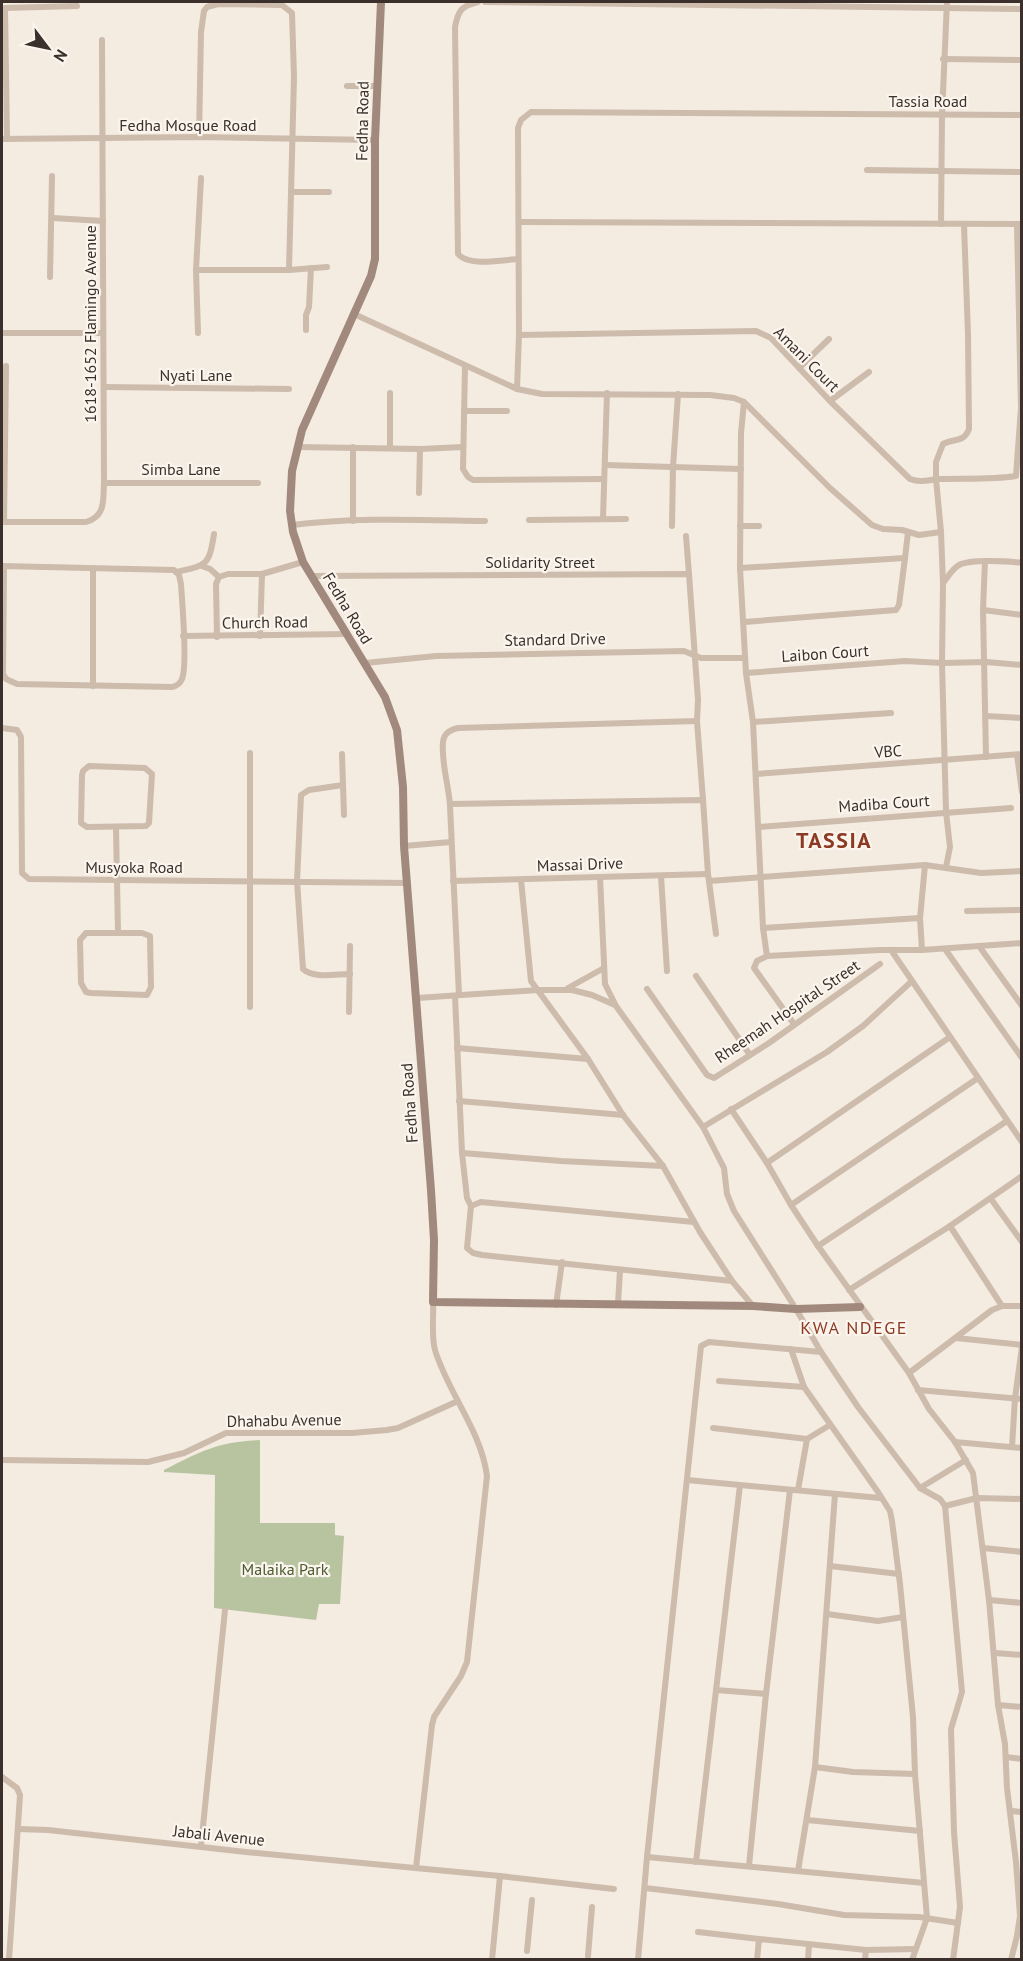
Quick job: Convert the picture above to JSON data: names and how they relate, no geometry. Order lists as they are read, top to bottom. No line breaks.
{"streets":{"street":["Tassia Road","Fedha Road","Fedha Mosque Road","1618-1652 Flamingo Avenue","Amani Court","Nyati Lane","Simba Lane","Solidarity Street","Church Road","Standard Drive","Laibon Court","VBC","Madiba Court","Massai Drive","Musyoka Road","Rheemah Hospital Street","Dhahabu Avenue","Jabali Avenue"]},"crossings":[["Fedha Road","Fedha Mosque Road"],["Fedha Road","Solidarity Street"],["Fedha Road","Church Road"],["Fedha Road","Standard Drive"],["Fedha Road","Musyoka Road"],["Fedha Mosque Road","1618-1652 Flamingo Avenue"],["1618-1652 Flamingo Avenue","Nyati Lane"],["1618-1652 Flamingo Avenue","Simba Lane"]],"districts":["TASSIA","KWA NDEGE"],"parks":["Malaika Park"],"north":"bottom right"}
